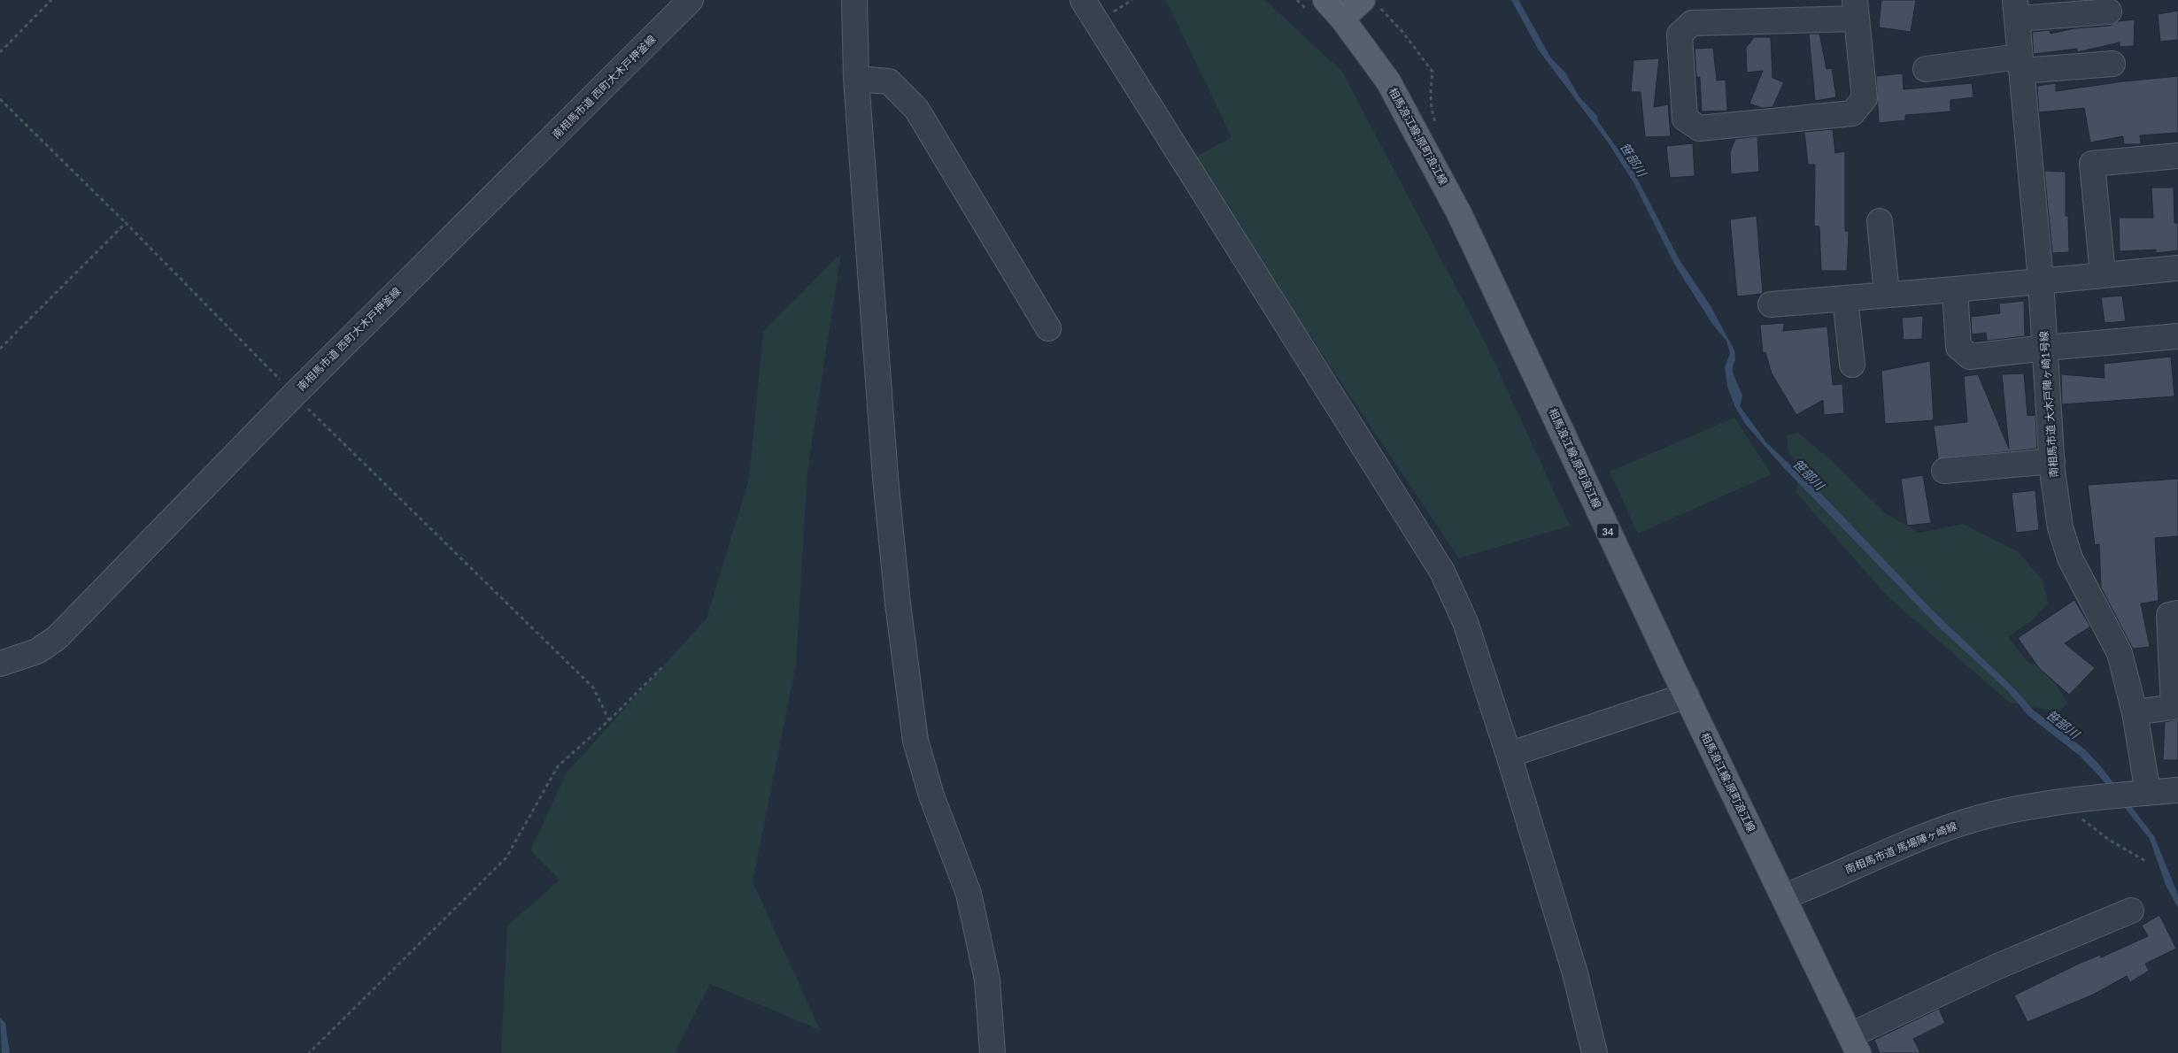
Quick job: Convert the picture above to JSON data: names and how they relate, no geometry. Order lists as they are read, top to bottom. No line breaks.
{"streets":{"main road":["相馬浪江線;原町浪江線","34"],"street":["南相馬市道 西町大木戸押釜線","南相馬市道 大木戸陣ヶ崎1号線","南相馬市道 馬場陣ヶ崎線"]},"crossings":[["相馬浪江線;原町浪江線","34"],["相馬浪江線;原町浪江線","南相馬市道 馬場陣ヶ崎線"],["南相馬市道 大木戸陣ヶ崎1号線","南相馬市道 馬場陣ヶ崎線"]],"water":["笹部川"]}
